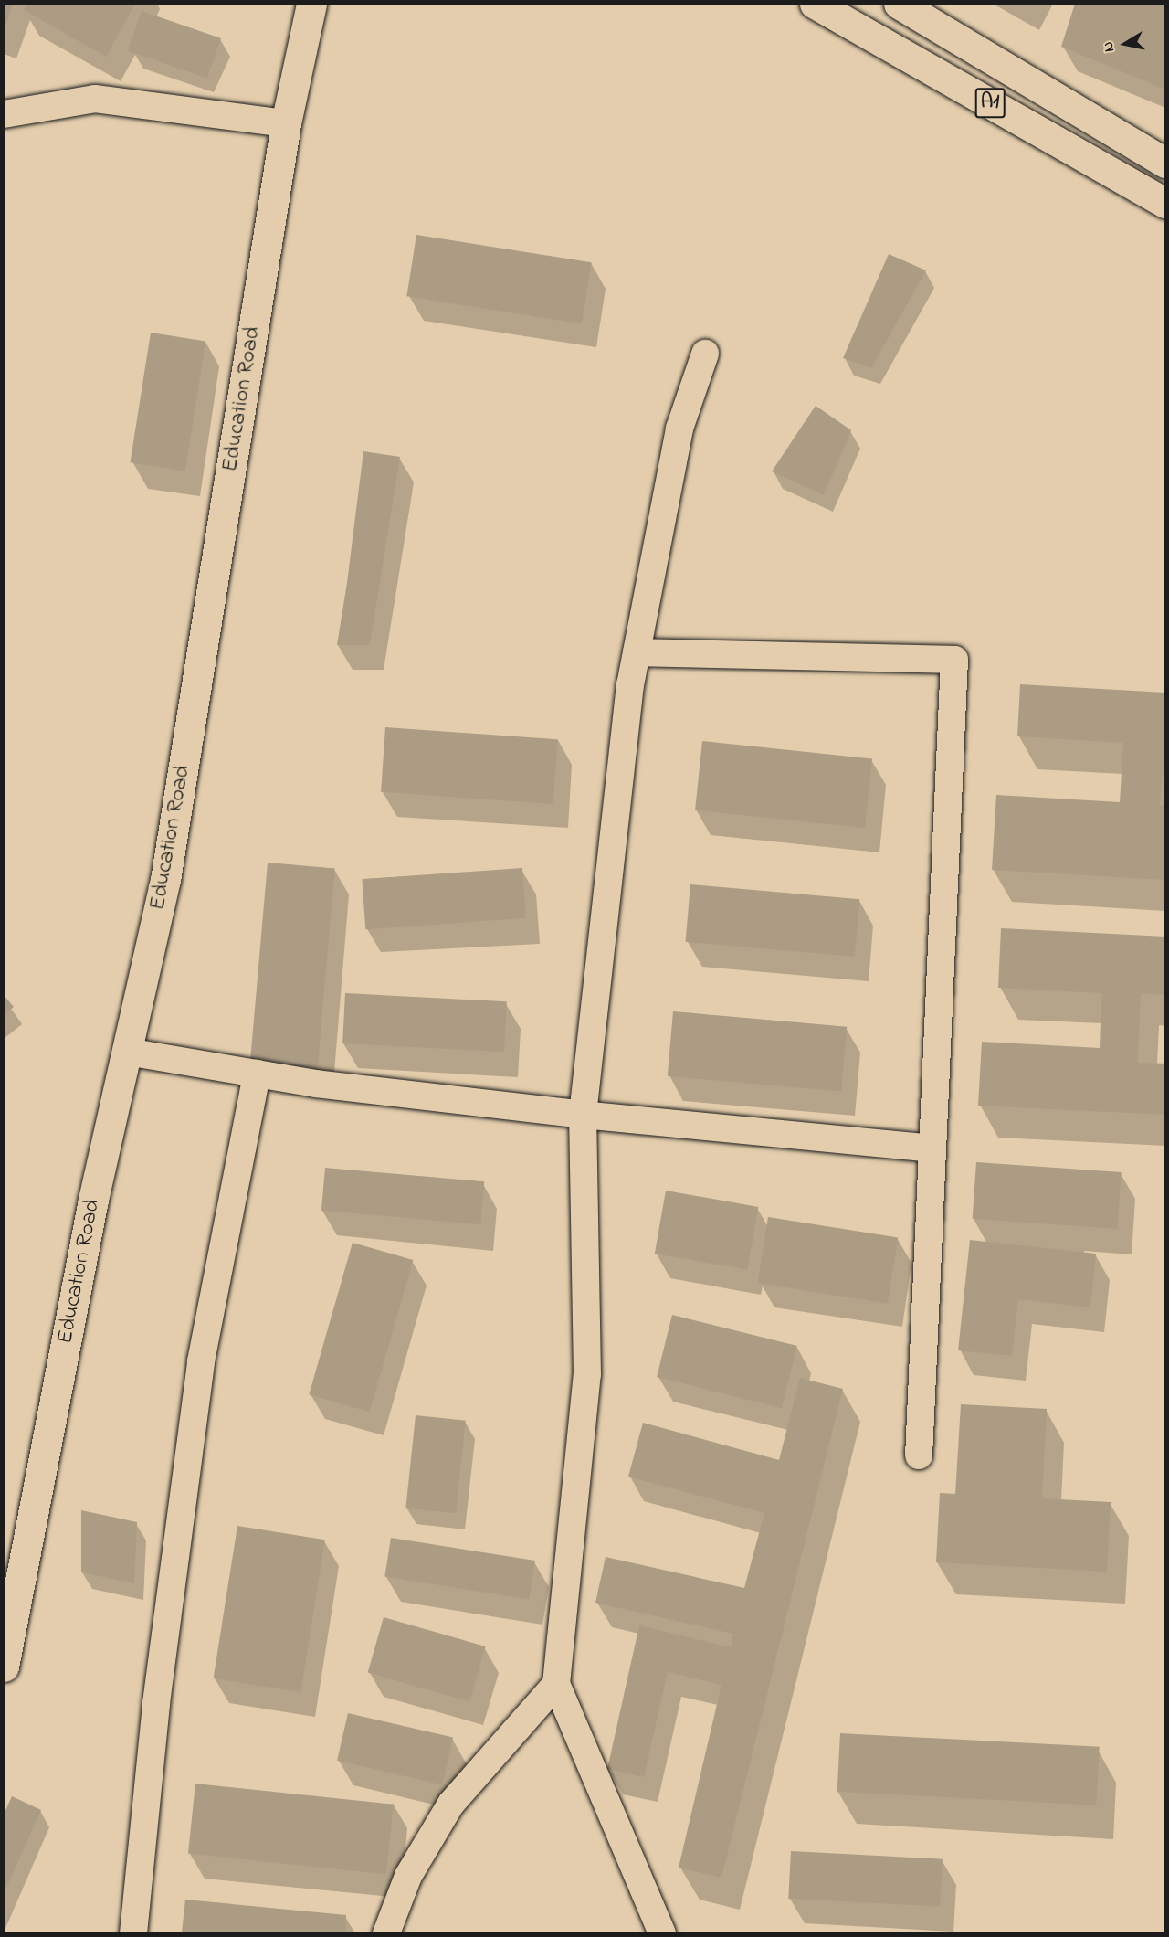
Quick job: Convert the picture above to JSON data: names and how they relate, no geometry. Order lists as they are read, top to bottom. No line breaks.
{"streets":{"main road":["A1","Education Road"]},"north":"left"}
